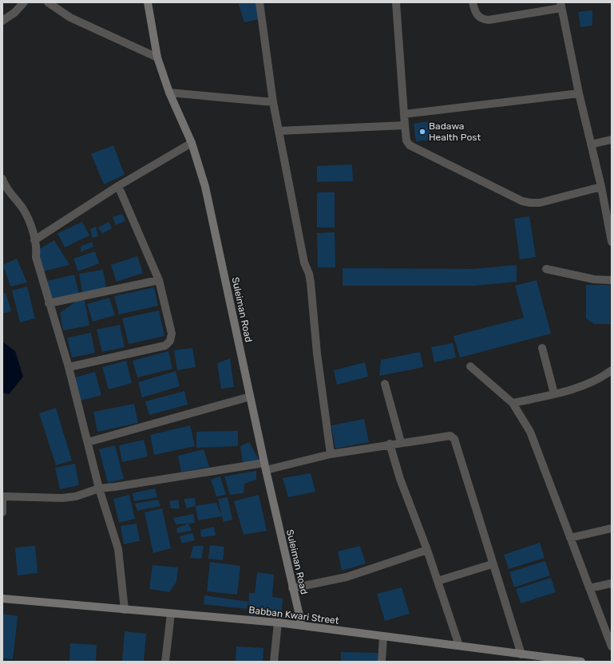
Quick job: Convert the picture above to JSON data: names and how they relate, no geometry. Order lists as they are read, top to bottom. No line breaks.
{"streets":{"street":["Suleiman Road","Babban Kwari Street"]},"crossings":[["Suleiman Road","Babban Kwari Street"]],"places":["Badawa Health Post"]}
